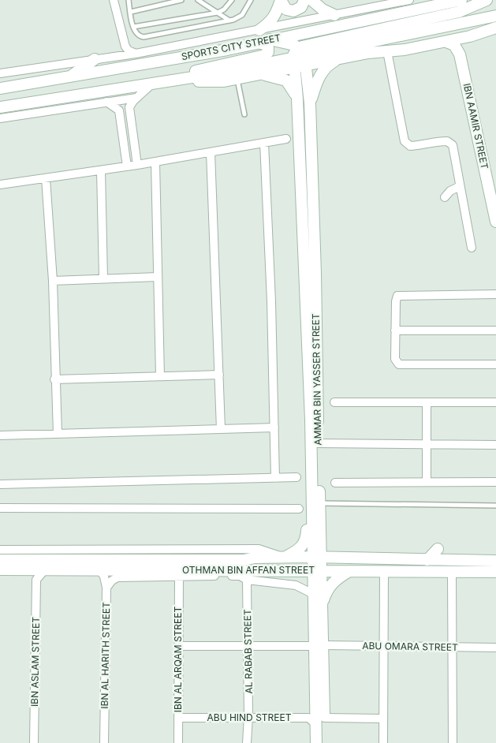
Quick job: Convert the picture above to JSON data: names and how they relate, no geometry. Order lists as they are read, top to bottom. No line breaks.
{"streets":{"street":["SPORTS CITY STREET","IBN AAMIR STREET","AMMAR BIN YASSER STREET","OTHMAN BIN AFFAN STREET","ABU OMARA STREET","AL RABAB STREET","IBN AL HARITH STREET","IBN AL ARQAM STREET","IBN ASLAM STREET","ABU HIND STREET"]},"crossings":[["AMMAR BIN YASSER STREET","OTHMAN BIN AFFAN STREET"],["AMMAR BIN YASSER STREET","ABU OMARA STREET"],["AMMAR BIN YASSER STREET","ABU HIND STREET"],["OTHMAN BIN AFFAN STREET","IBN AL HARITH STREET"],["ABU OMARA STREET","AL RABAB STREET"],["ABU OMARA STREET","IBN AL ARQAM STREET"],["AL RABAB STREET","ABU HIND STREET"],["IBN AL ARQAM STREET","ABU HIND STREET"]]}
